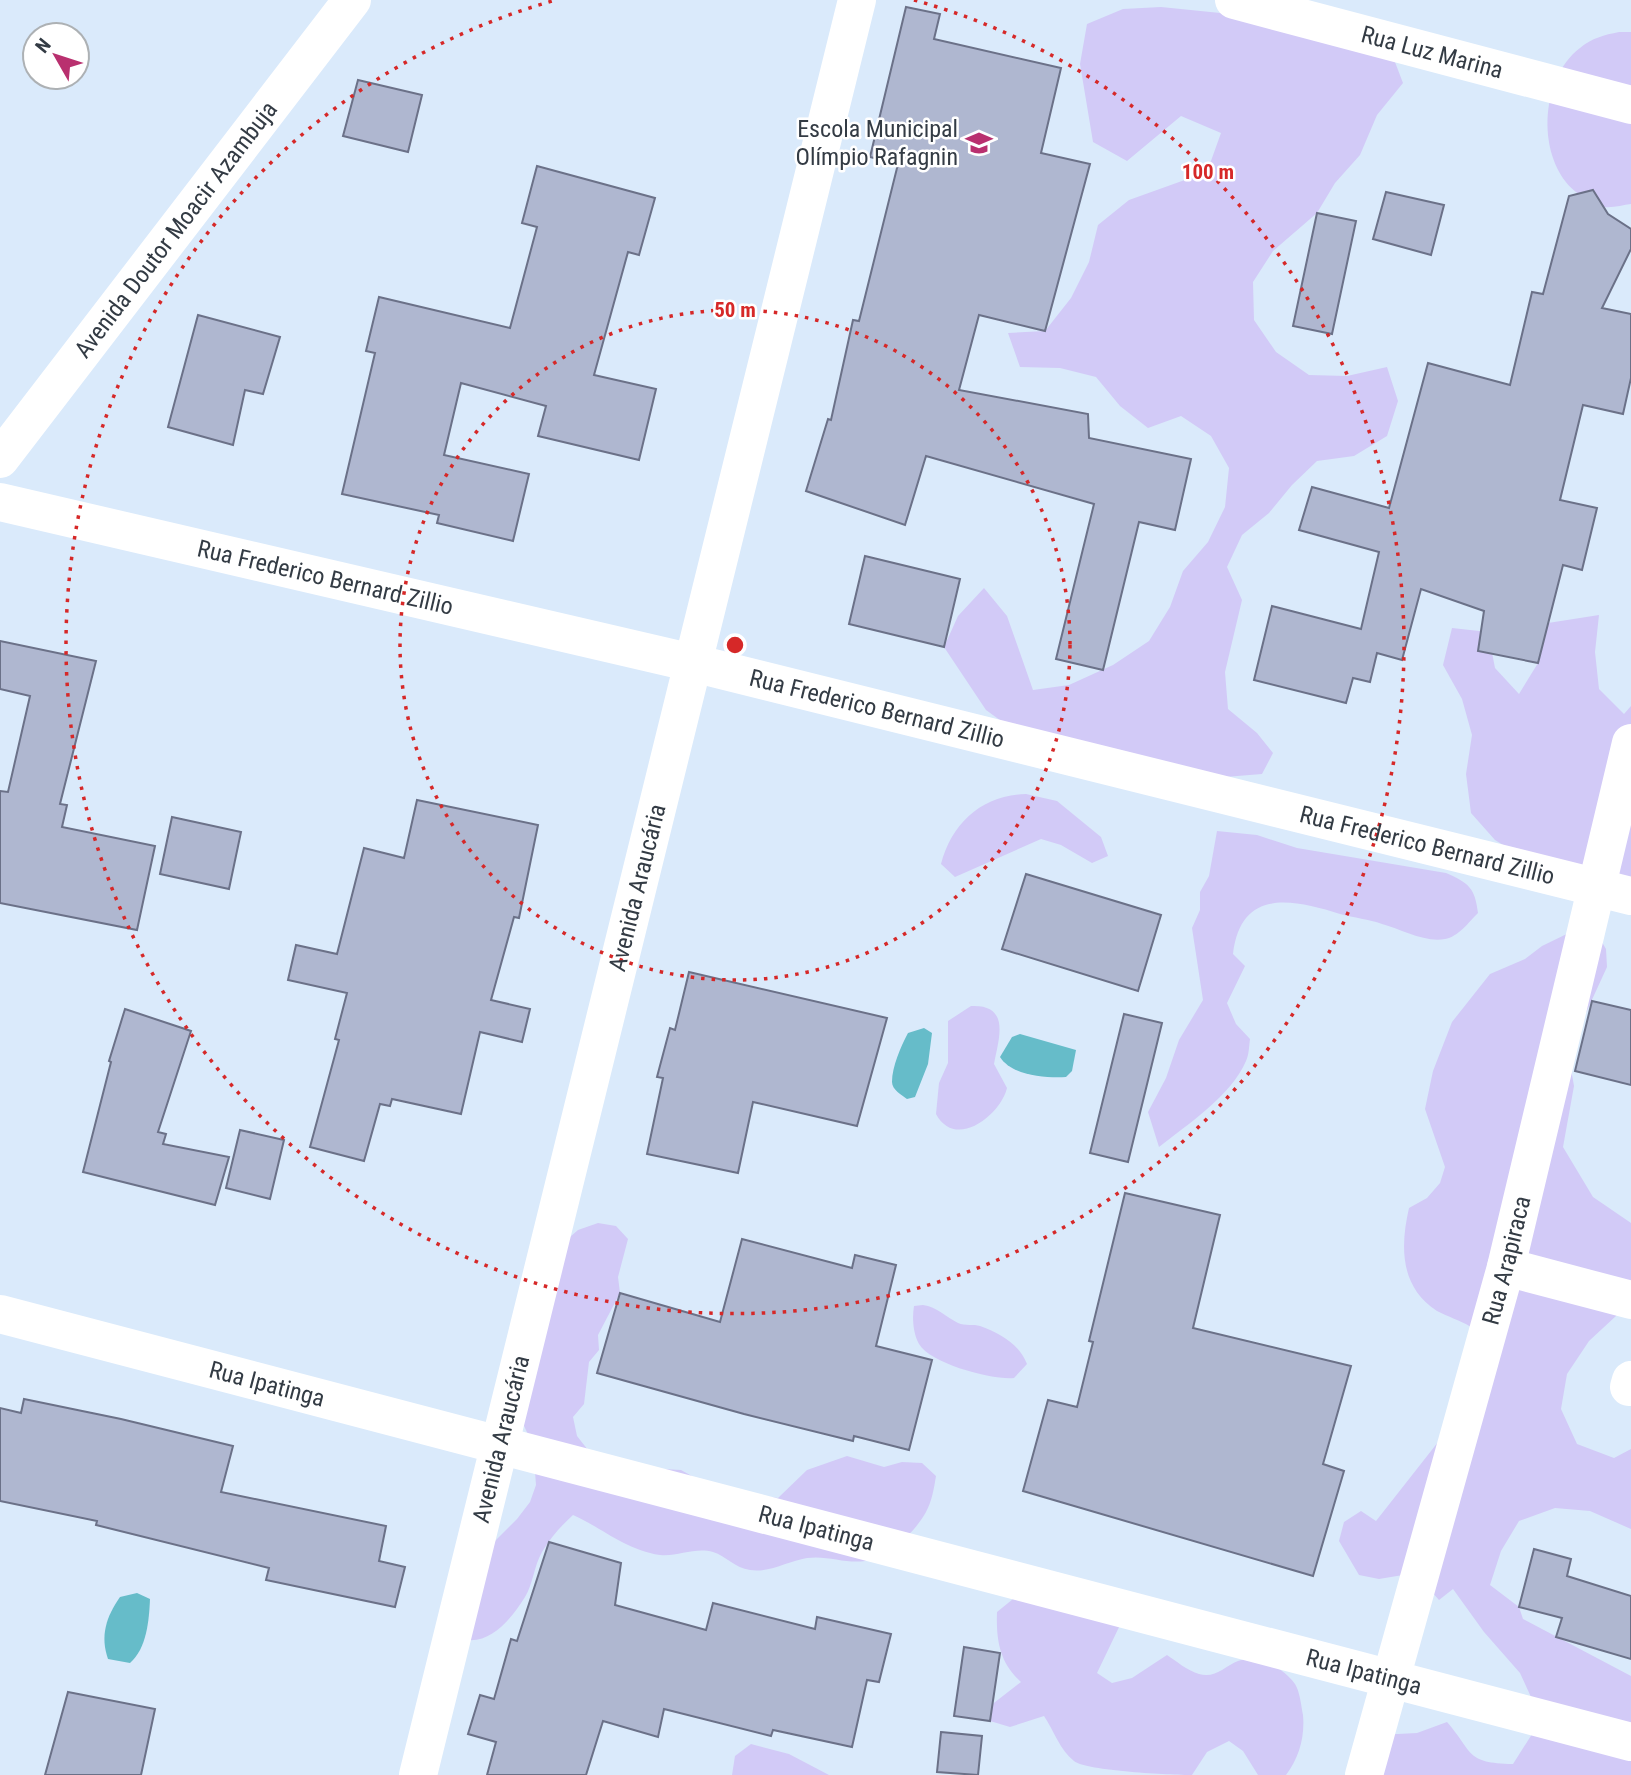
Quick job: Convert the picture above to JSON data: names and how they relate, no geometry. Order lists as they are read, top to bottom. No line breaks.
{"streets":{"street":["Rua Luz Marina","Avenida Doutor Moacir Azambuja","Rua Frederico Bernard Zillio","Avenida Araucária","Rua Arapiraca","Rua Ipatinga"]},"crossings":[["Rua Frederico Bernard Zillio","Avenida Araucária"],["Rua Frederico Bernard Zillio","Rua Arapiraca"],["Avenida Araucária","Rua Ipatinga"],["Rua Arapiraca","Rua Ipatinga"]],"places":{"school or university":["Escola Municipal Olímpio Rafagnin"]},"north":"top left","rings":["100 m","50 m"]}
